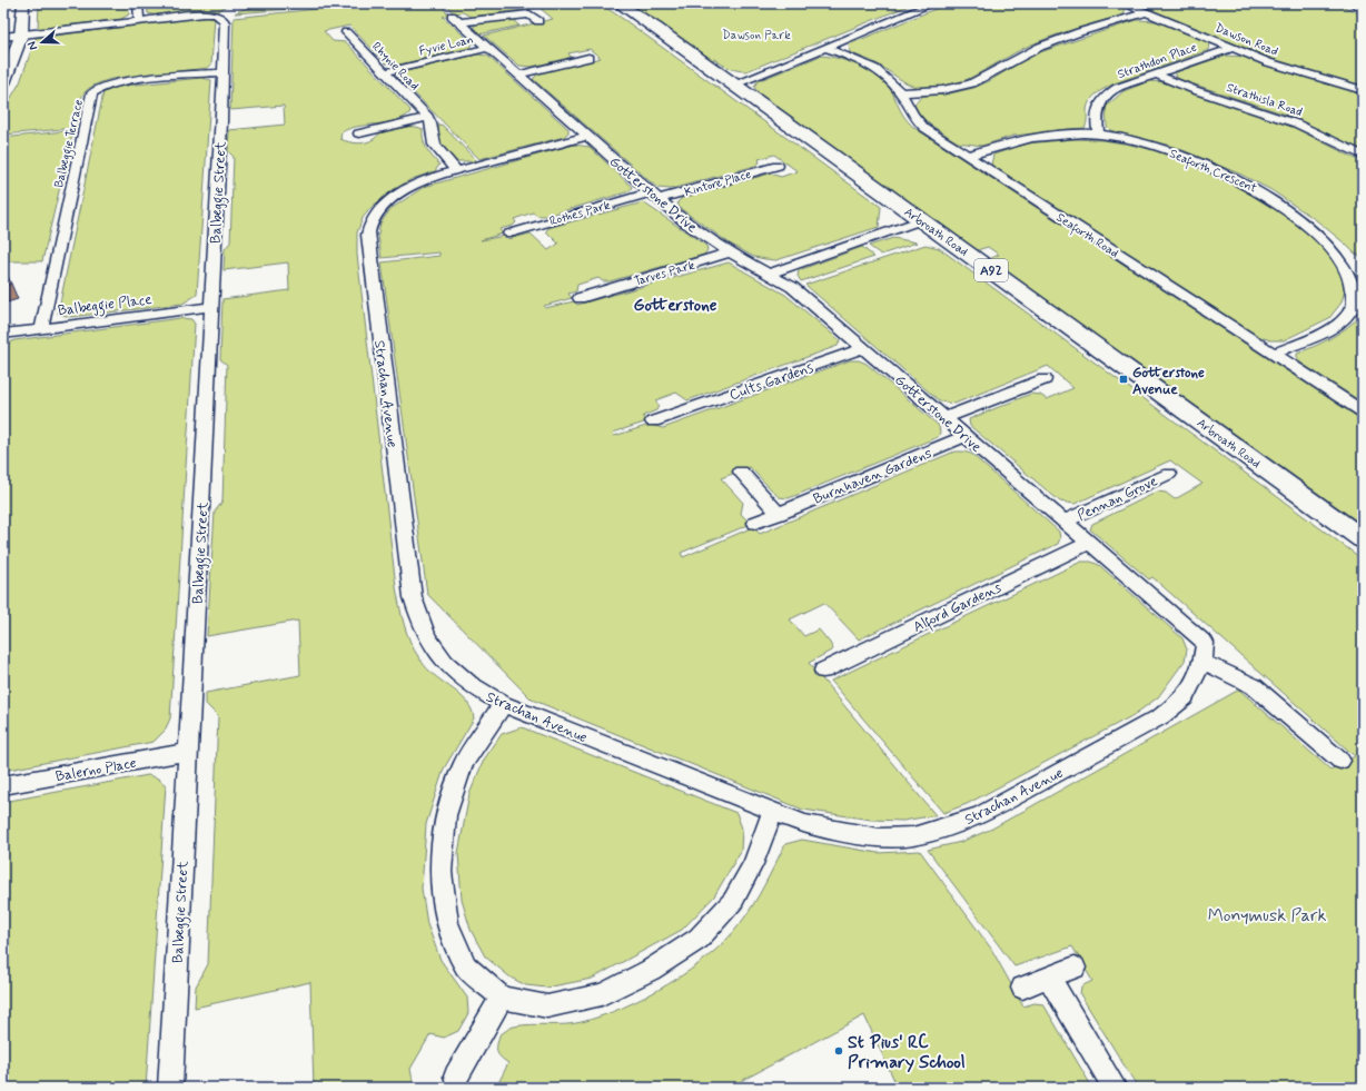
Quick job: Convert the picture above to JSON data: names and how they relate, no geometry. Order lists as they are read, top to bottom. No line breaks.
{"streets":{"main road":["Arbroath Road","A92"],"street":["Dawson Road","Fyvie Loan","Strathdon Place","Rhynie Road","Strathisla Road","Balbeggie Terrace","Seaforth Crescent","Kintore Place","Balbeggie Street","Gotterstone Drive","Rothes Park","Seaforth Road","Tarves Park","Balbeggie Place","Cults Gardens","Strachan Avenue","Burnhaven Gardens","Pennan Grove","Alford Gardens","Balerno Place"]},"crossings":[["Dawson Road","Strathdon Place"],["Fyvie Loan","Rhynie Road"],["Fyvie Loan","Gotterstone Drive"],["Strathdon Place","Strathisla Road"],["Strathdon Place","Seaforth Crescent"],["Balbeggie Terrace","Balbeggie Street"],["Balbeggie Terrace","Balbeggie Place"],["Seaforth Crescent","Seaforth Road"],["Kintore Place","Gotterstone Drive"],["Kintore Place","Rothes Park"],["Balbeggie Street","Balbeggie Place"],["Balbeggie Street","Balerno Place"],["Gotterstone Drive","Rothes Park"],["Gotterstone Drive","Tarves Park"],["Gotterstone Drive","Cults Gardens"],["Gotterstone Drive","Strachan Avenue"],["Gotterstone Drive","Burnhaven Gardens"],["Gotterstone Drive","Pennan Grove"],["Gotterstone Drive","Alford Gardens"]],"districts":["Gotterstone"],"parks":["Dawson Park","Monymusk Park"],"places":{"transit":["Gotterstone Avenue"],"other":["St Pius' RC Primary School"]},"north":"left"}
